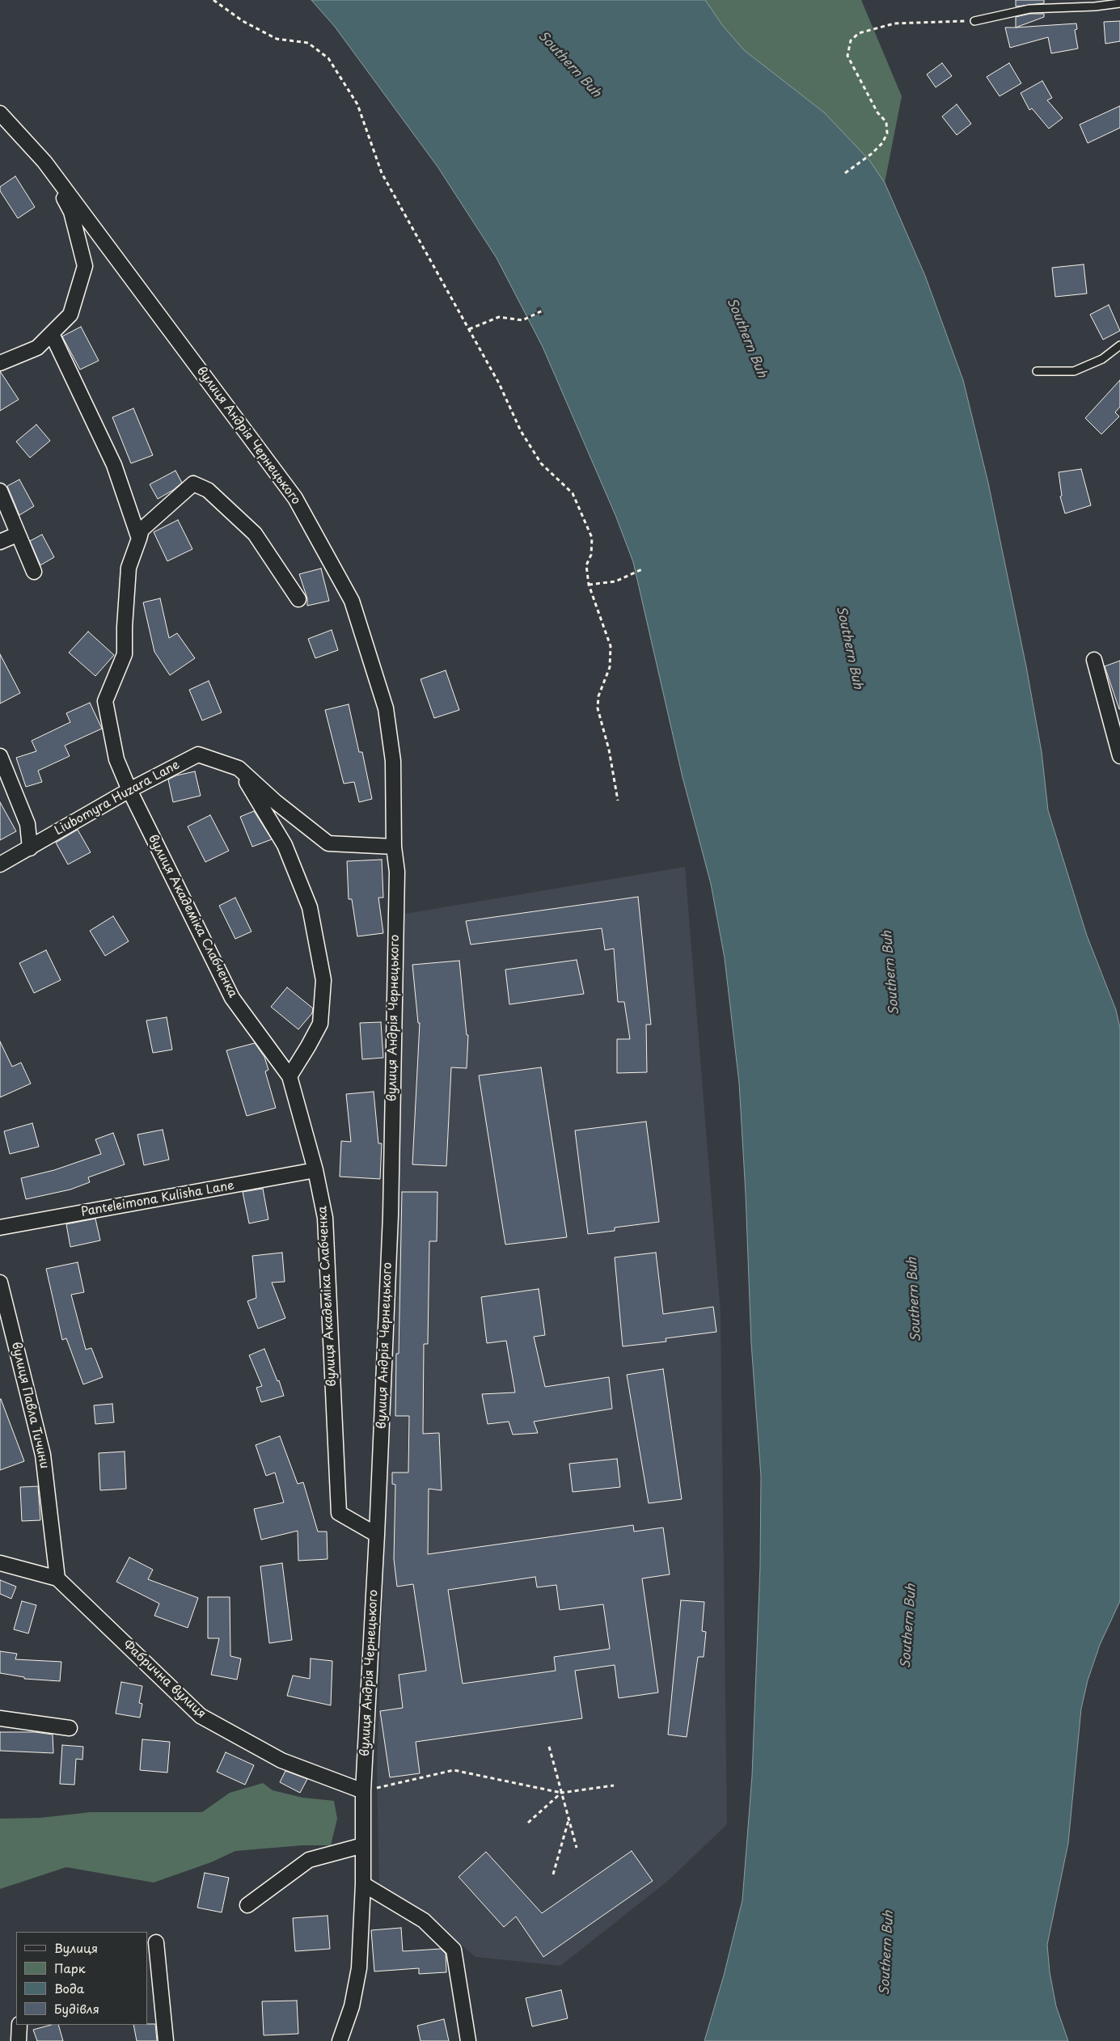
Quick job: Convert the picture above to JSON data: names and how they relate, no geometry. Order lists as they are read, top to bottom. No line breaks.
{"streets":{"street":["вулиця Андрія Чернецького","Liubomyra Huzara Lane","вулиця Академіка Слабченка","Panteleimona Kulisha Lane","вулиця Павла Тичини","Фабрична вулиця"]},"crossings":[["вулиця Андрія Чернецького","вулиця Академіка Слабченка"],["вулиця Андрія Чернецького","Фабрична вулиця"],["Liubomyra Huzara Lane","вулиця Академіка Слабченка"],["вулиця Академіка Слабченка","Panteleimona Kulisha Lane"],["вулиця Павла Тичини","Фабрична вулиця"]],"water":["Southern Buh"],"legend":["Вулиця","Парк","Вода","Будівля"]}
